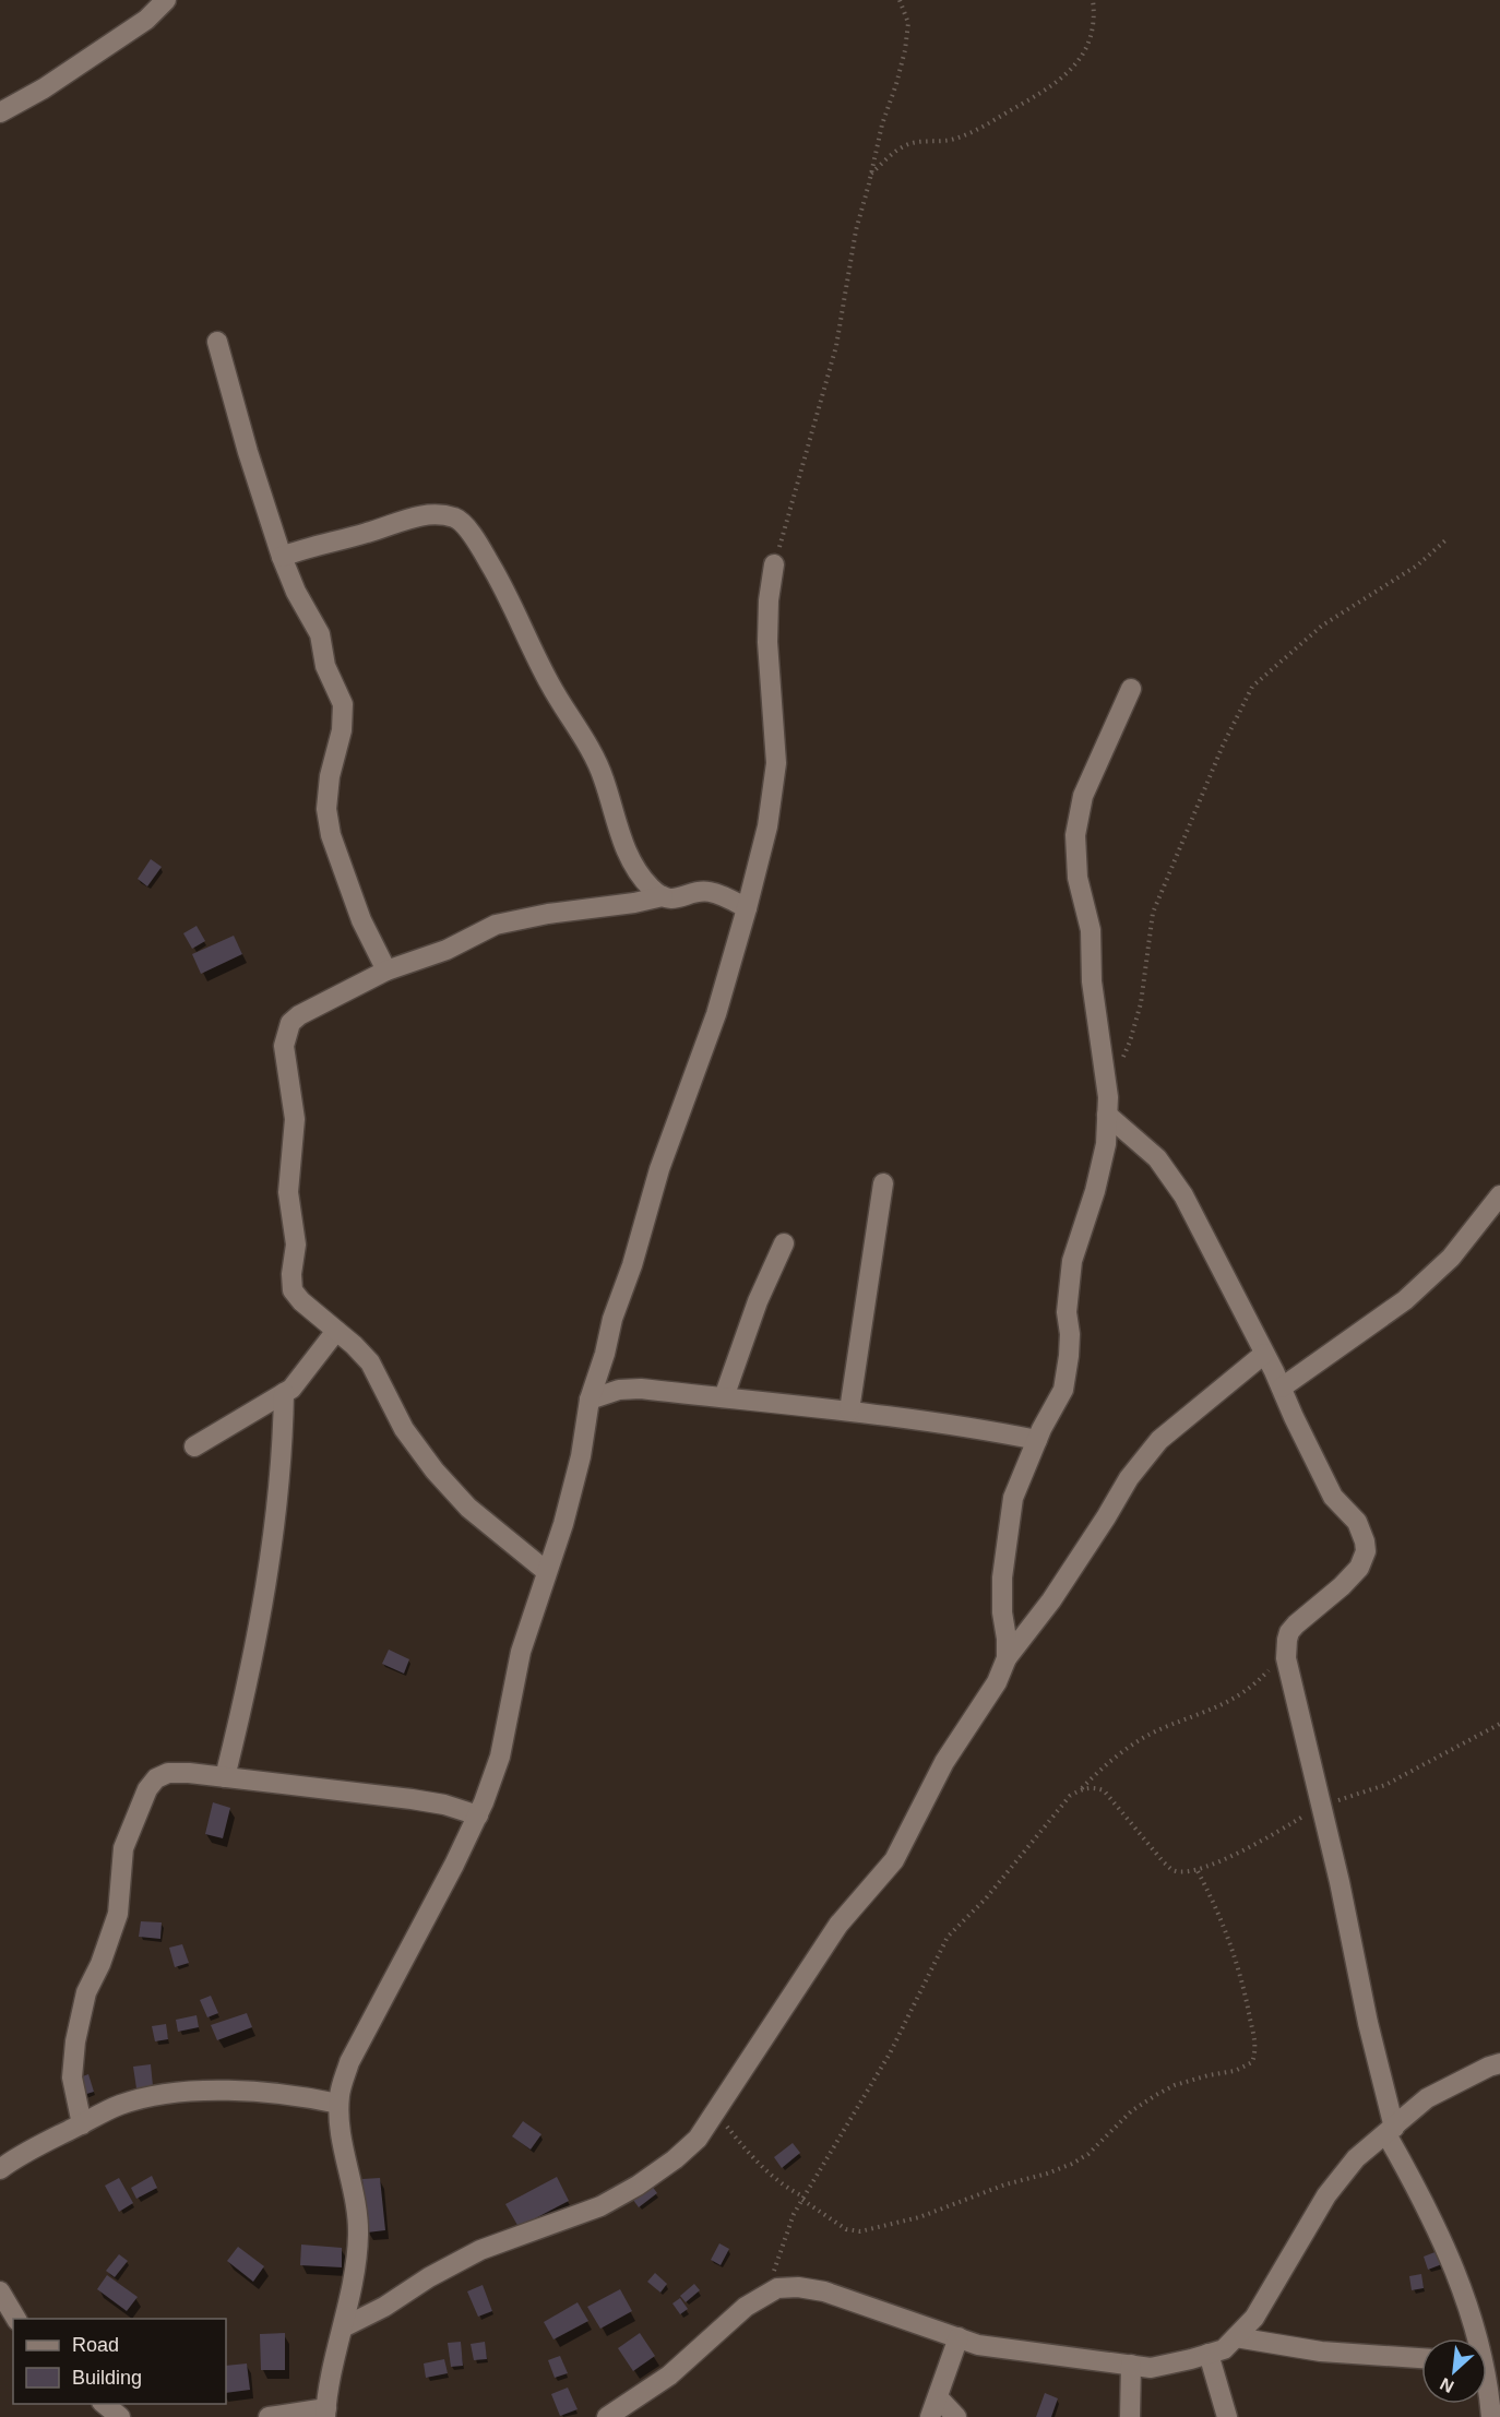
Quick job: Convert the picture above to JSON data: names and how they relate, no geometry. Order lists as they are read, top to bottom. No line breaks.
{"legend":["Road","Building"],"north":"bottom left"}
